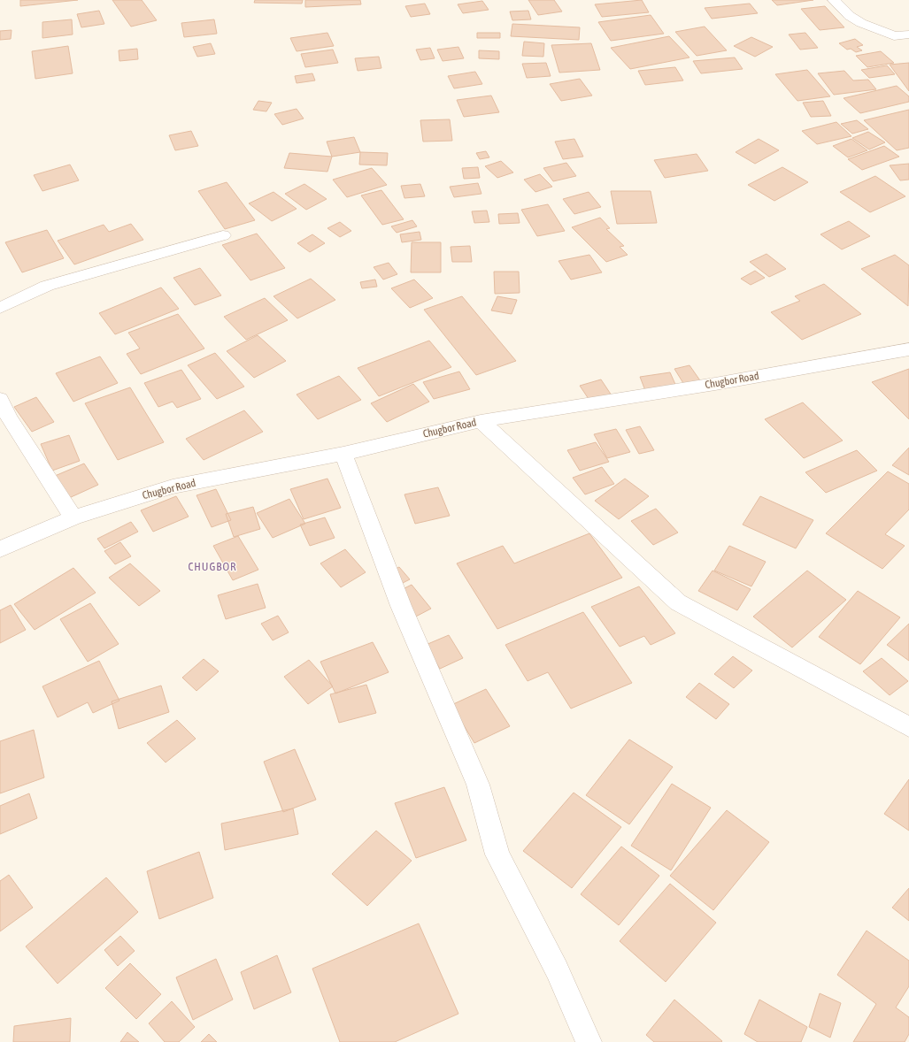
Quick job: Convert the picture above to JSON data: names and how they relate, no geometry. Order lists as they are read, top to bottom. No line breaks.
{"streets":{"street":["Chugbor Road"]},"districts":["CHUGBOR"]}
